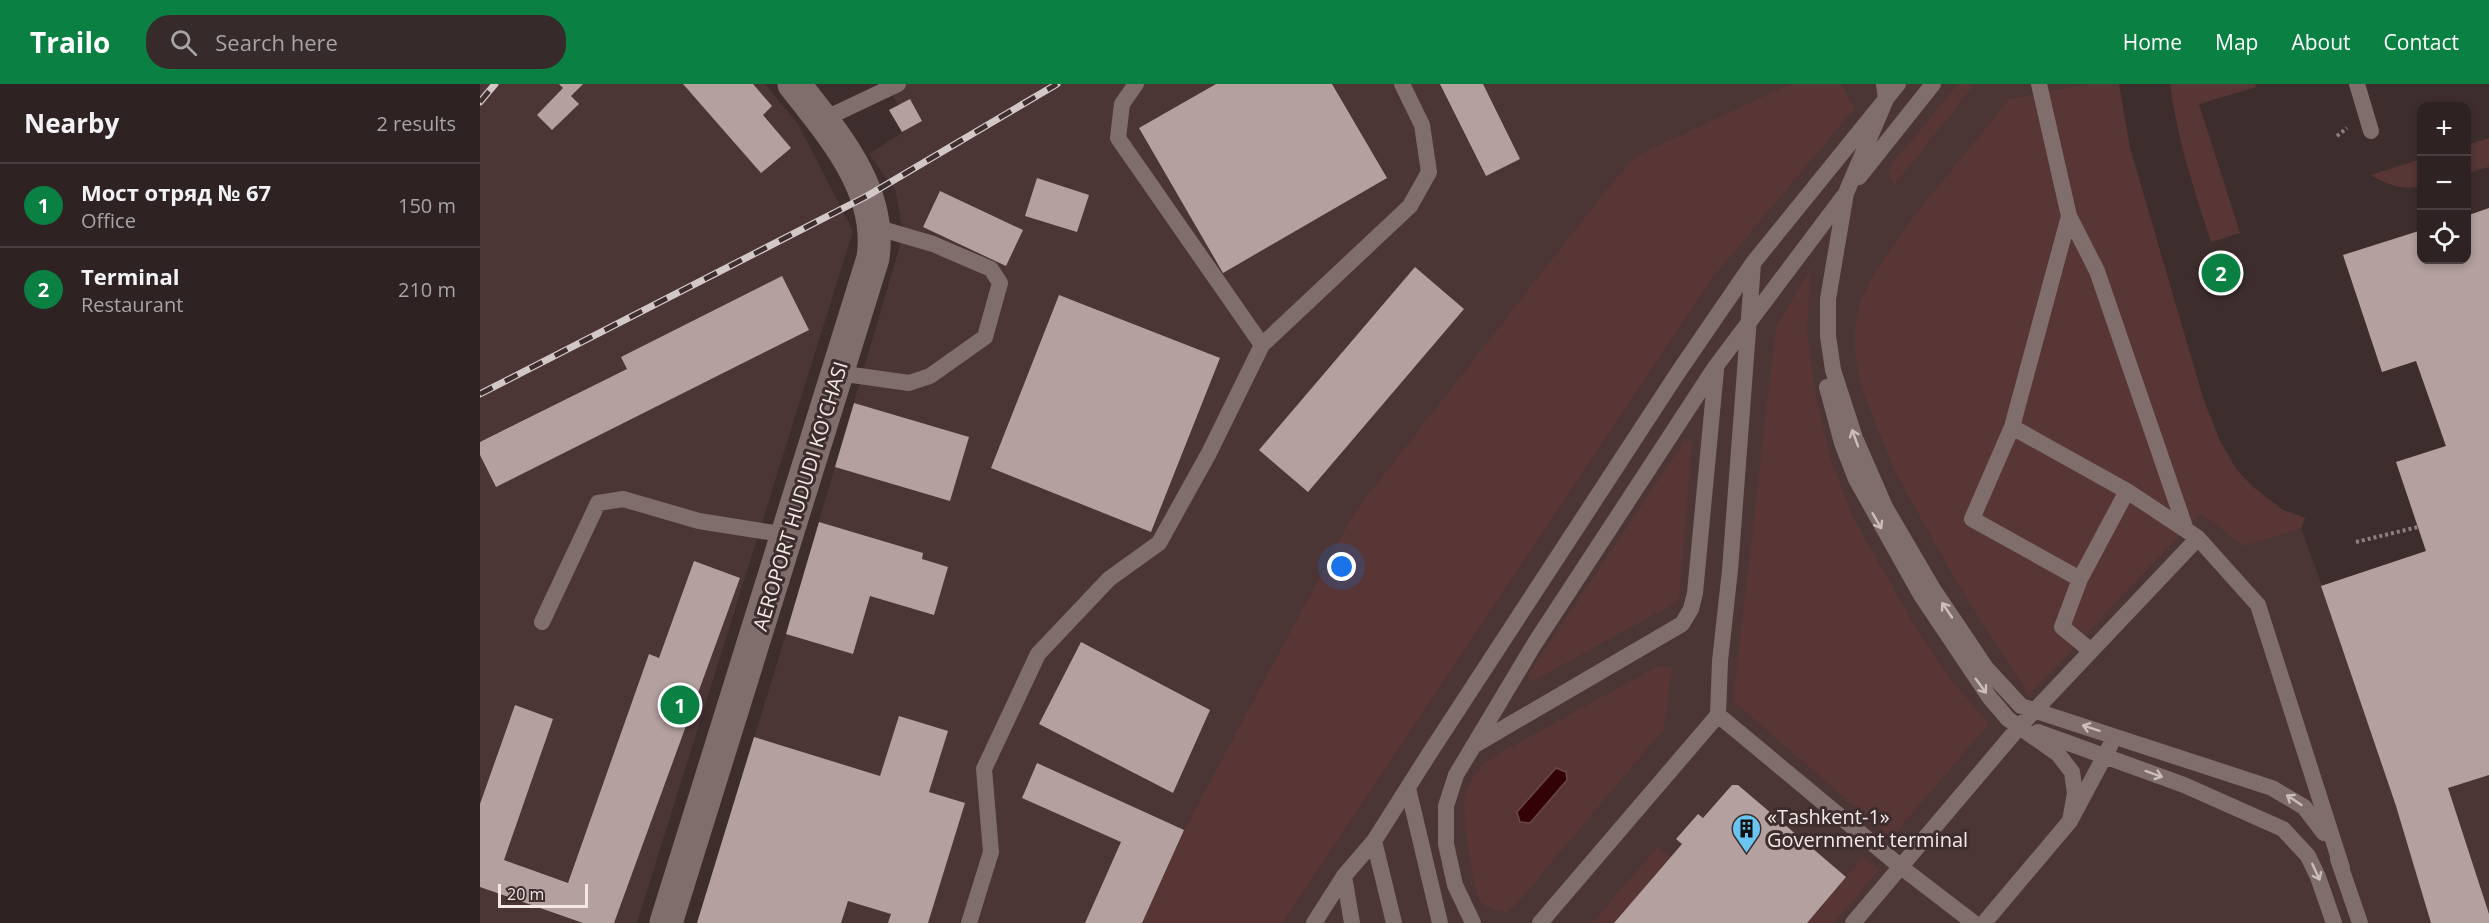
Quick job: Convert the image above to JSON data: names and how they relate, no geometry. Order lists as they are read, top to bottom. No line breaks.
{"streets":{"street":["AEROPORT HUDUDI KO'CHASI"]},"places":{"building":["«Tashkent-1» Government terminal"]},"scale_bar":"20 m","page":{"header":"Trailo","search":"Search here","nav":["Home","Map","About","Contact"],"heading":["Nearby","2 results"],"map_buttons":["+","−"],"list":[{"mark":"1","name":"Мост отряд № 67","note":"Office","value":"150 m"},{"mark":"2","name":"Terminal","note":"Restaurant","value":"210 m"}],"pins":["2","1"],"scale":"20 m"}}
